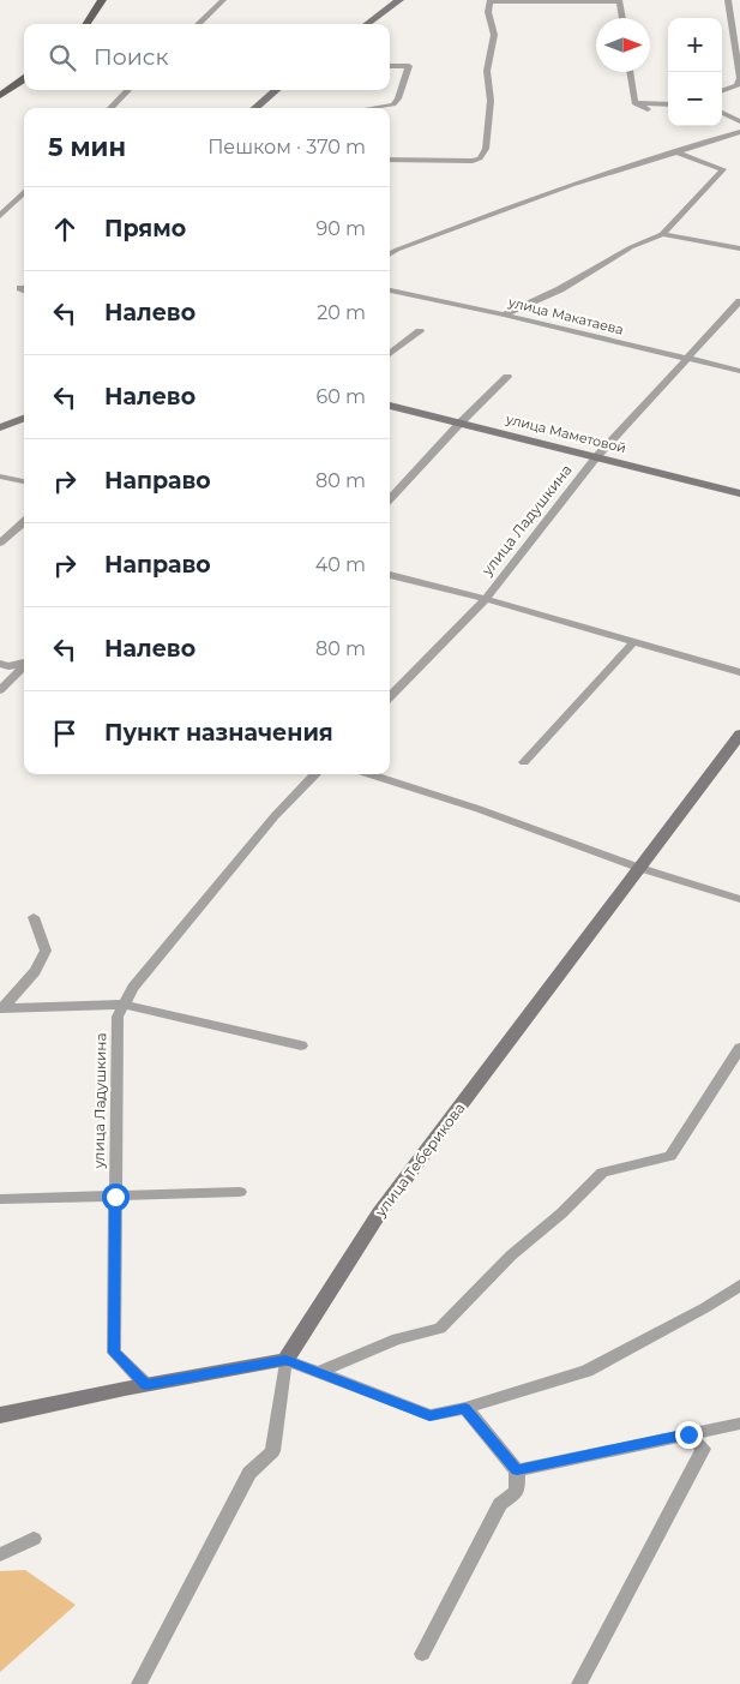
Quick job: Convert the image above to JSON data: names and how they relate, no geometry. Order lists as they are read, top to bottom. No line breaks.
{"streets":{"street":["улица Макатаева","улица Маметовой","улица Ладушкина","улица Теберикова"]},"crossings":[["улица Макатаева","улица Ладушкина"],["улица Маметовой","улица Ладушкина"]],"north":"right","page":{"map_buttons":["+","−"],"search":"Поиск","heading":["5 мин","Пешком · 370 m"],"list":[["Прямо","90 m"],["Налево","20 m"],["Налево","60 m"],["Направо","80 m"],["Направо","40 m"],["Налево","80 m"],"Пункт назначения"]}}
